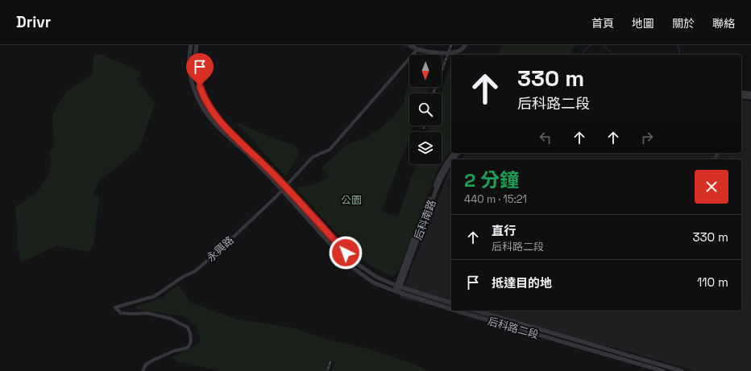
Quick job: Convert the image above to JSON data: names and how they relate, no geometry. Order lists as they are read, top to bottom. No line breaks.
{"streets":{"street":["后科南路","永興路","后科路二段"]},"crossings":[["后科南路","后科路二段"]],"parks":["公園"],"north":"bottom","page":{"header":"Drivr","nav":["首頁","地圖","關於","聯絡"],"turn":["330 m","后科路二段"],"heading":["2 分鐘","440 m · 15:21"],"list":[{"name":"直行","note":"后科路二段","value":"330 m"},{"name":"抵達目的地","value":"110 m"}]}}
